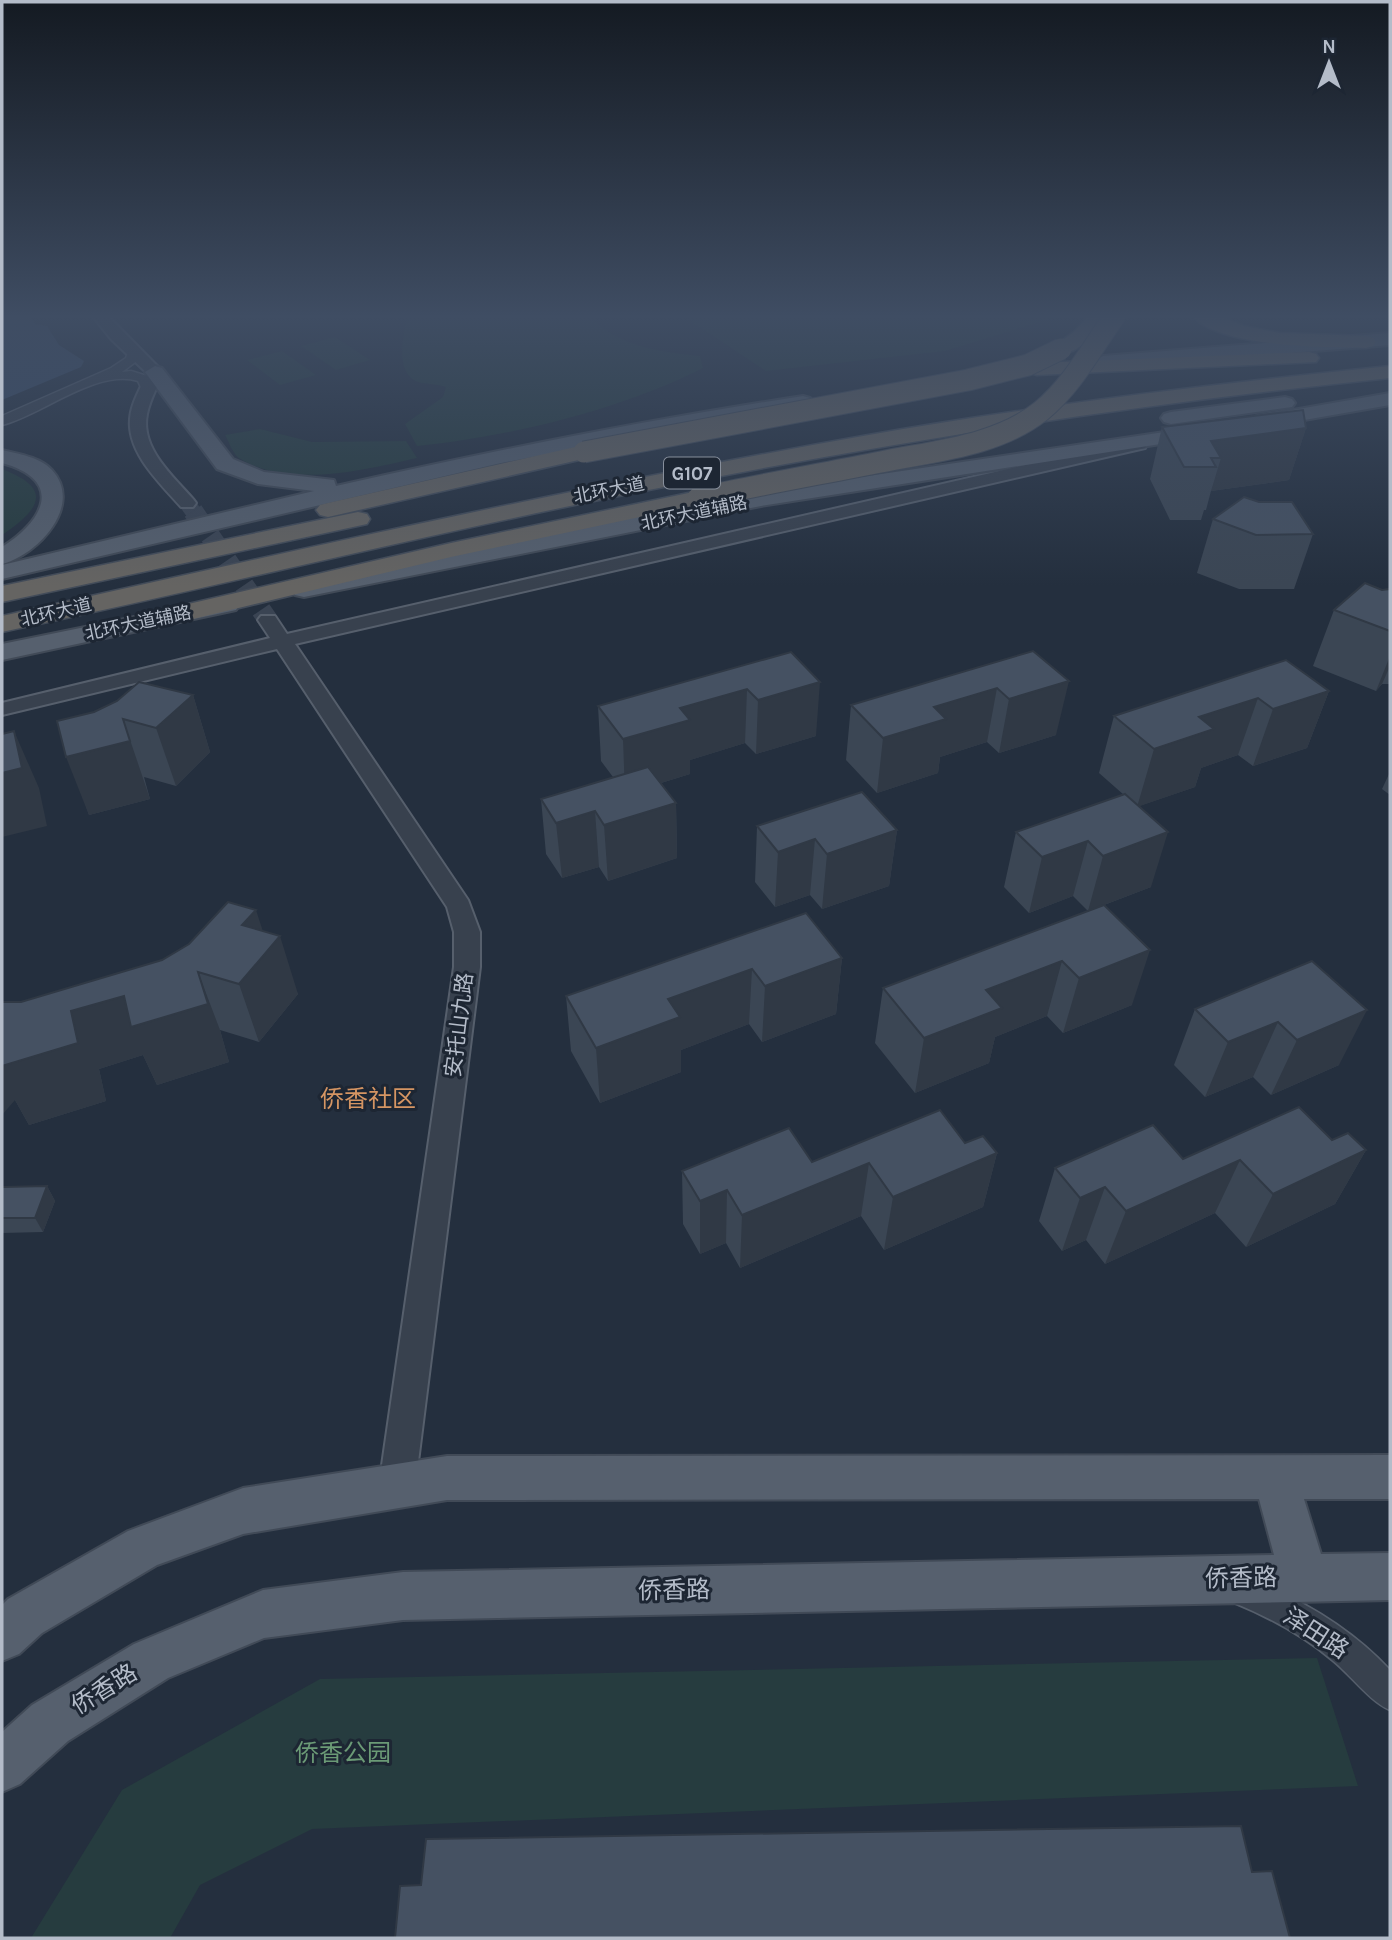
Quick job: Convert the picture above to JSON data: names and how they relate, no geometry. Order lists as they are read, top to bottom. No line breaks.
{"streets":{"highway":["G107","北环大道"],"main road":["北环大道辅路","侨香路"],"street":["安托山九路","泽田路"]},"crossings":[["侨香路","泽田路"]],"districts":["侨香社区"],"parks":["侨香公园"],"north":"top"}
